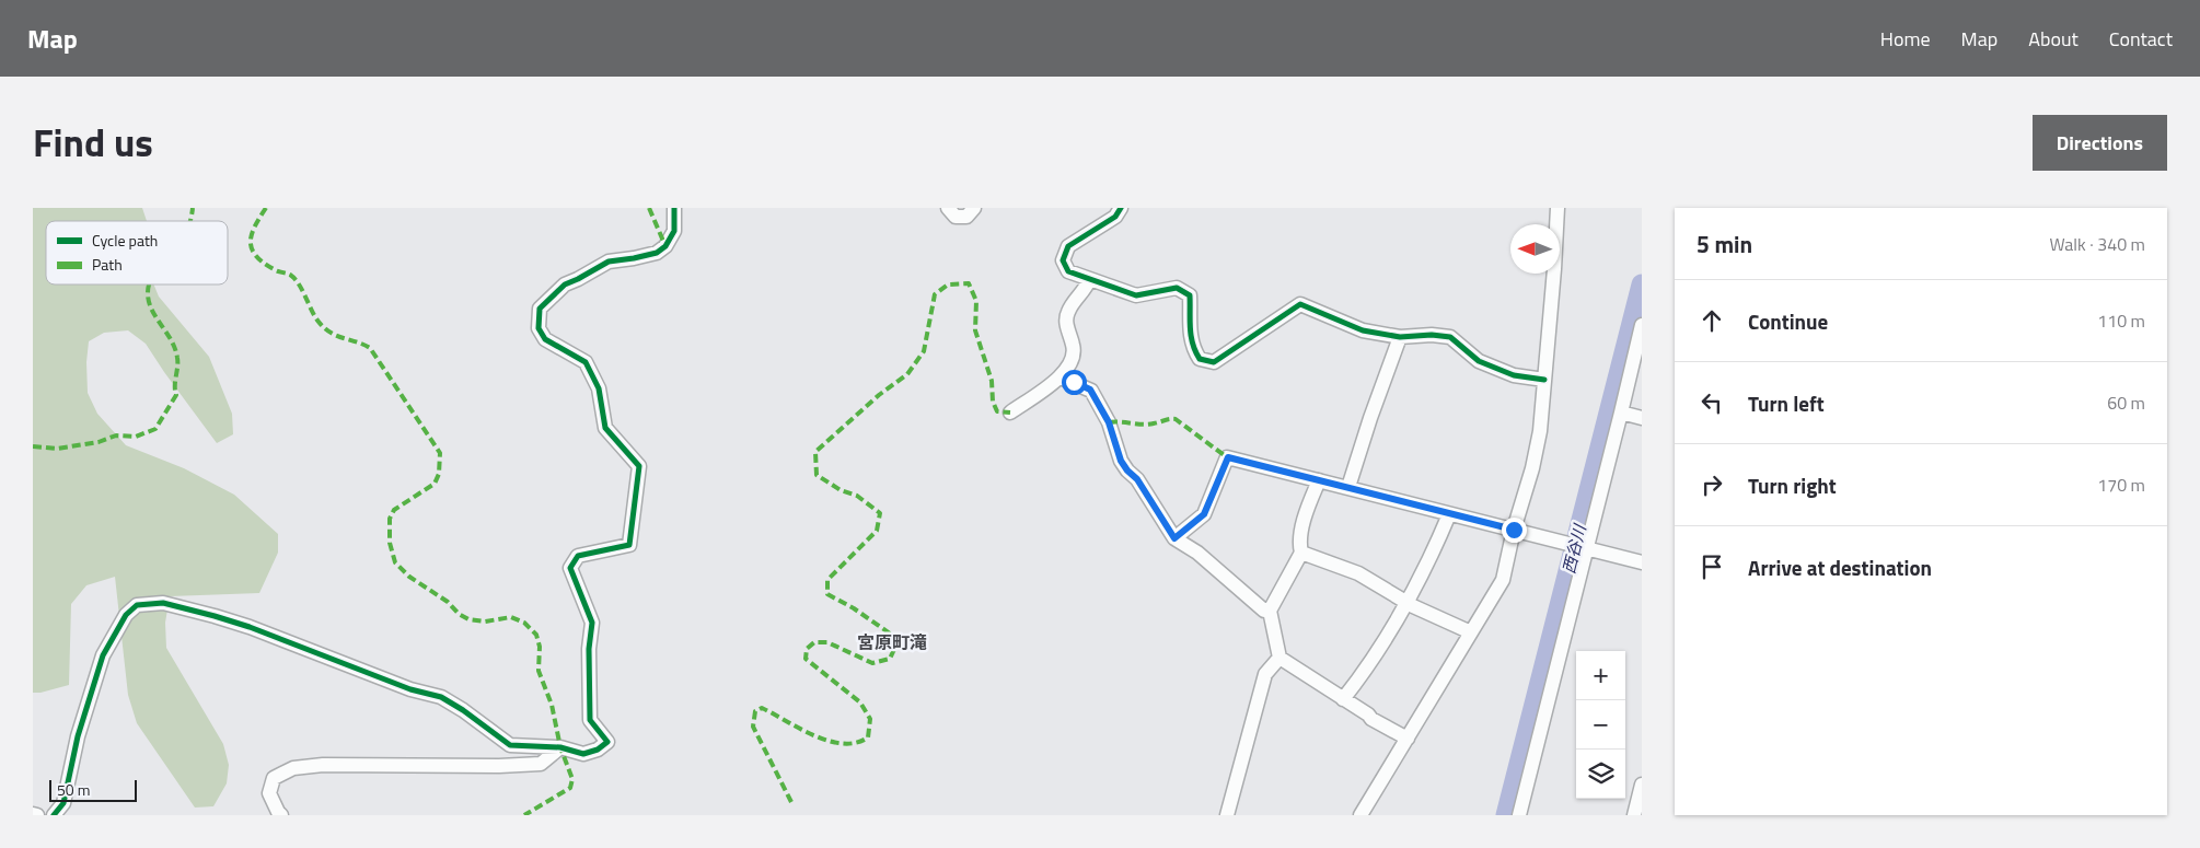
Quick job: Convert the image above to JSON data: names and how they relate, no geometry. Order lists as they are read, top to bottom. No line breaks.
{"districts":["宮原町滝"],"water":["西谷川"],"legend":["Cycle path","Path"],"scale_bar":"50 m","north":"left","page":{"header":"Map","nav":["Home","Map","About","Contact"],"title":"Find us","buttons":"Directions","heading":["5 min","Walk · 340 m"],"list":[["Continue","110 m"],["Turn left","60 m"],["Turn right","170 m"],"Arrive at destination"],"map_buttons":["+","−"],"scale":"50 m"}}
